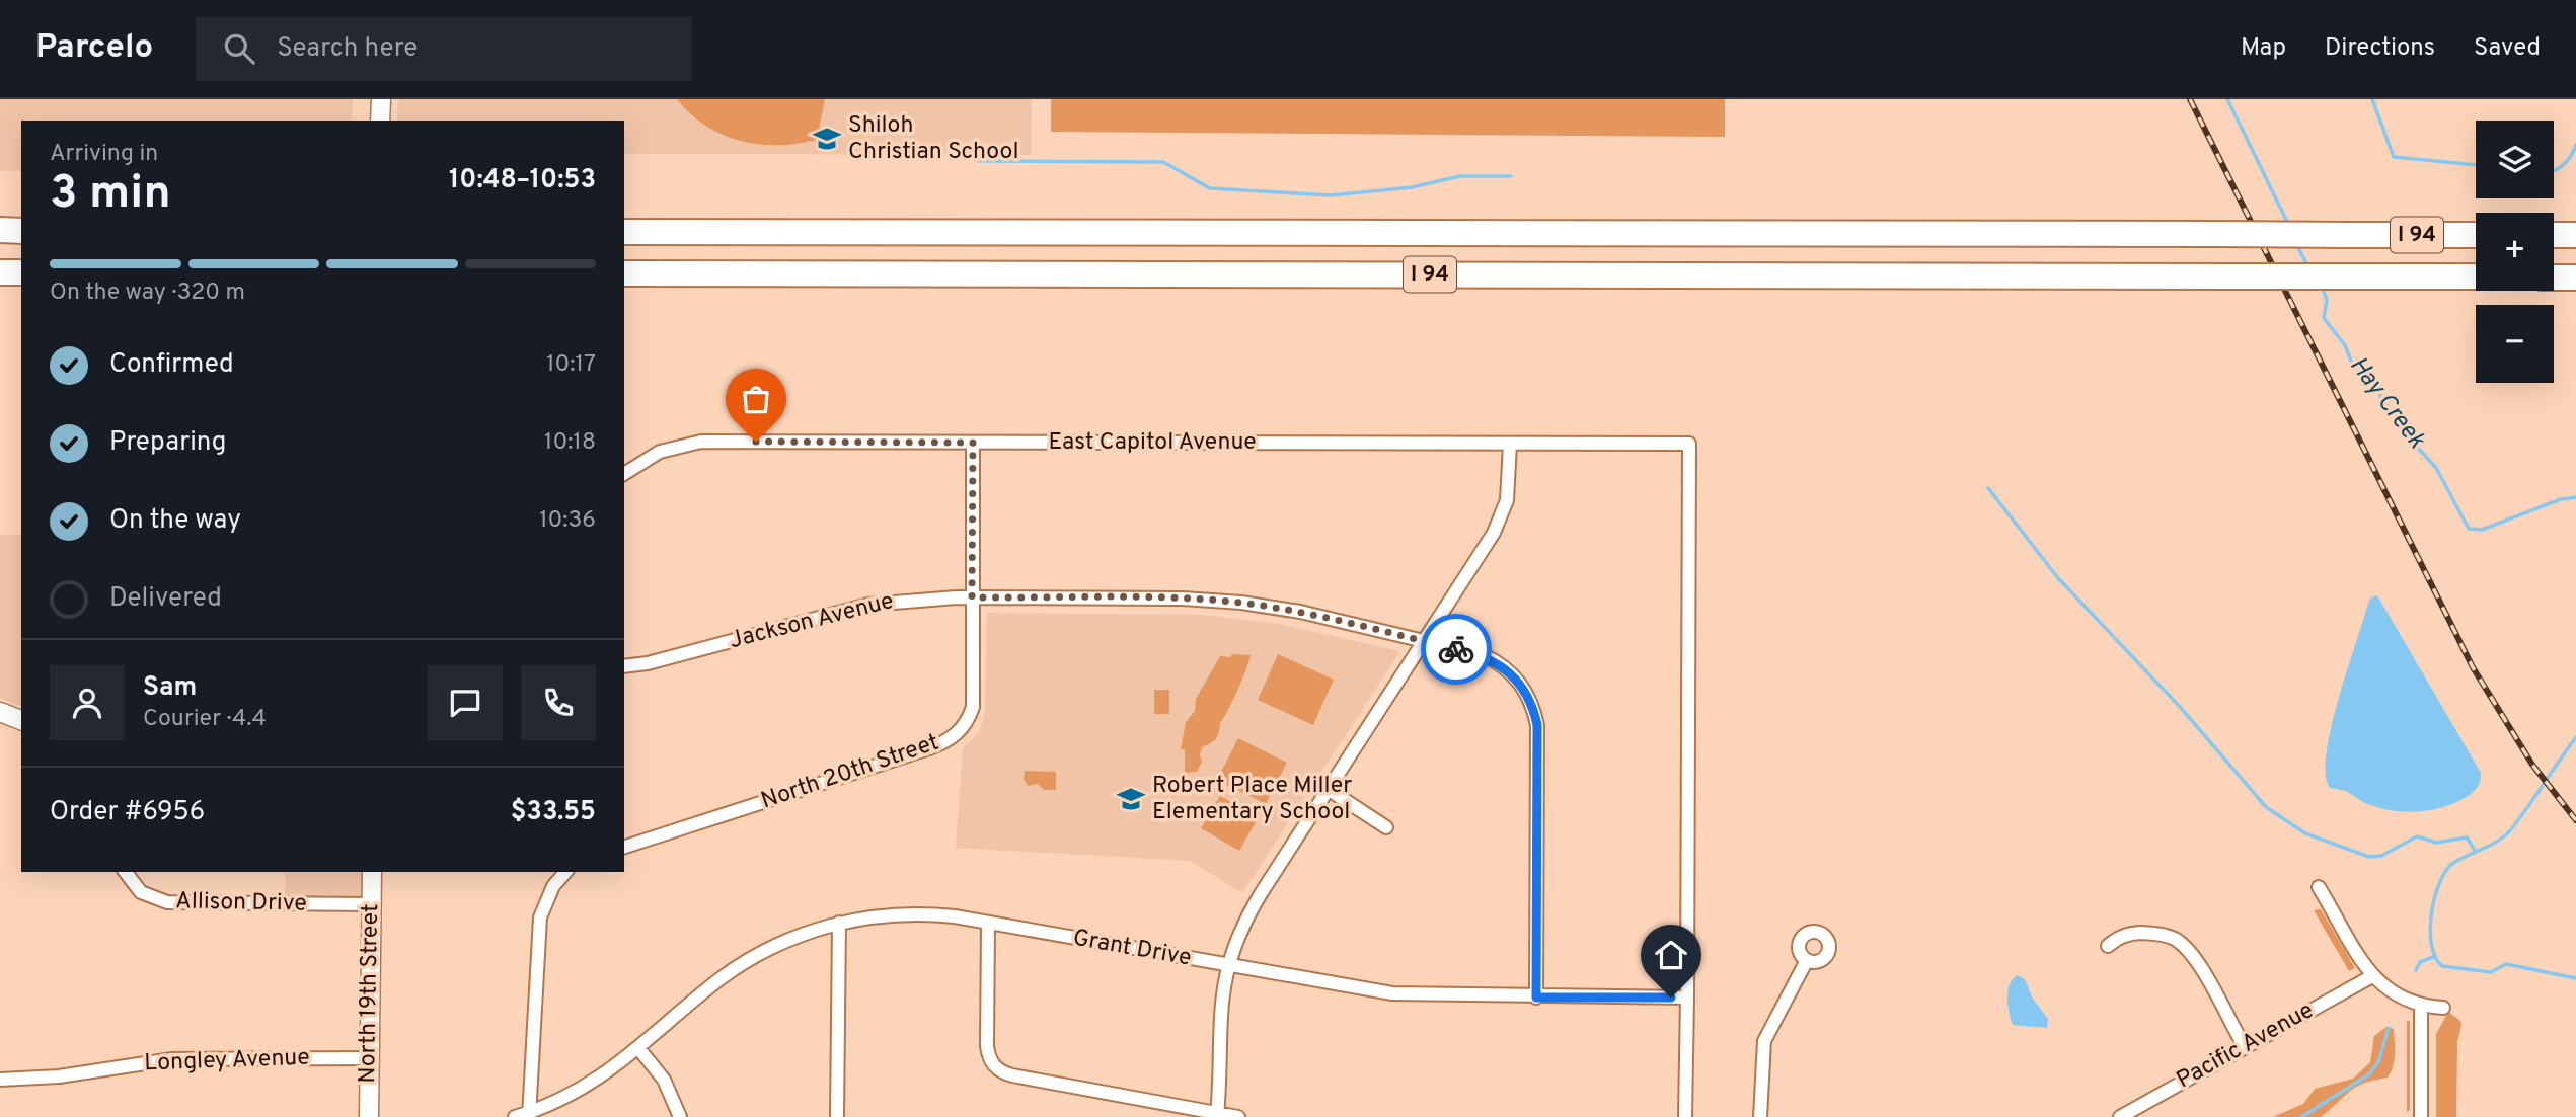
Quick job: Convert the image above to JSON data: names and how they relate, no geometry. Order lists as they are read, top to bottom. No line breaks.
{"streets":{"highway":["I 94"],"street":["East Capitol Avenue","Jackson Avenue","North 20th Street","Allison Drive","Grant Drive","North 19th Street","Pacific Avenue","Longley Avenue"]},"crossings":[["East Capitol Avenue","North 20th Street"],["East Capitol Avenue","Grant Drive"],["Jackson Avenue","North 20th Street"],["Jackson Avenue","Grant Drive"],["Allison Drive","North 19th Street"],["North 19th Street","Longley Avenue"]],"water":["Hay Creek"],"places":{"school or university":["Shiloh Christian School","Robert Place Miller Elementary School"]},"page":{"header":"Parcelo","search":"Search here","nav":["Map","Directions","Saved"],"map_buttons":["+","−"],"heading":["3 min","Arriving in","10:48–10:53"],"panel":["Sam","Courier · 4.4","Order #6956","$33.55"],"bar":"On the way · 320 m","list":[["Confirmed","10:17"],["Preparing","10:18"],["On the way","10:36"],"Delivered"]}}
